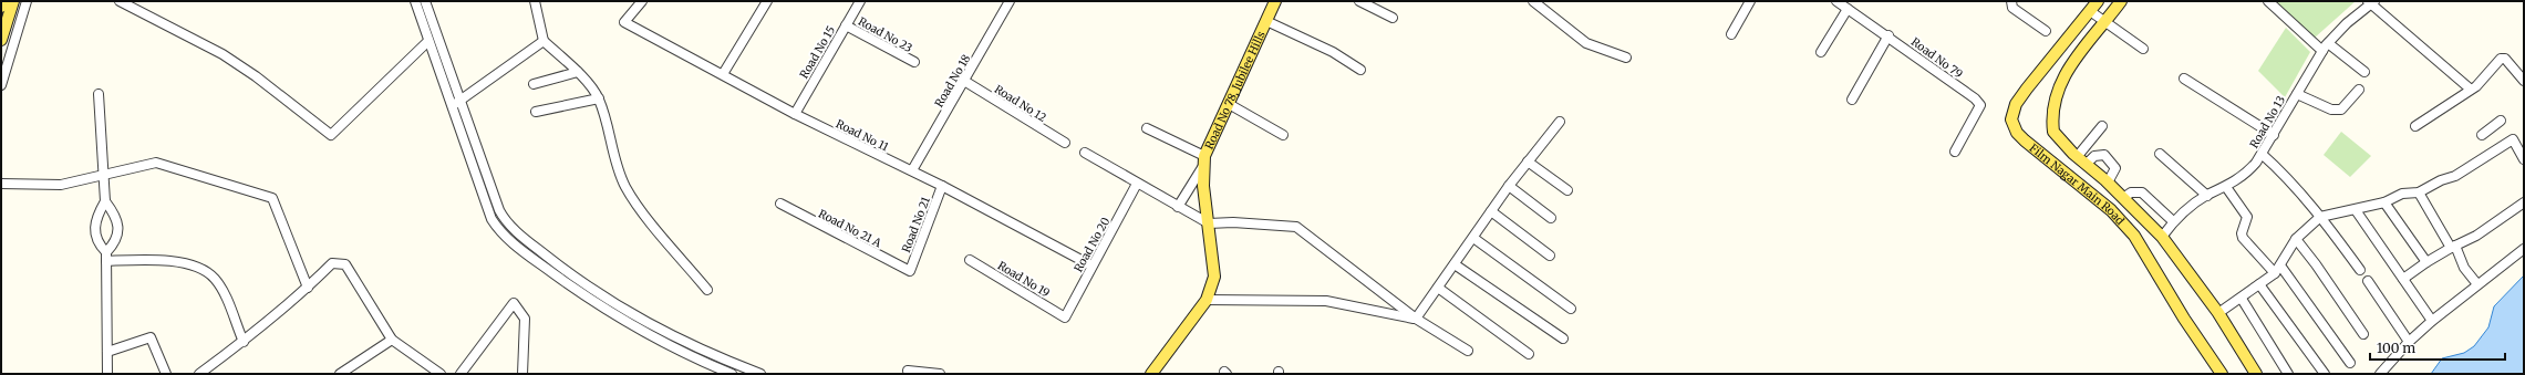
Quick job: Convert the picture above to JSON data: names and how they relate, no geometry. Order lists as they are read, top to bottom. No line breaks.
{"streets":{"main road":["Road No 78, Jubilee Hills","Film Nagar Main Road"],"street":["Road No 23","Road No 15","Road No 79","Road No 18","Road No 12","Road No 13","Road No 11","Road No 21","Road No 21 A","Road No 20","Road No 19"]},"crossings":[["Road No 23","Road No 15"],["Road No 15","Road No 11"],["Road No 18","Road No 12"],["Road No 18","Road No 11"],["Road No 13","Film Nagar Main Road"],["Road No 11","Road No 21"],["Road No 11","Road No 20"],["Road No 21","Road No 21 A"],["Road No 20","Road No 19"]],"scale_bar":"100 m"}
